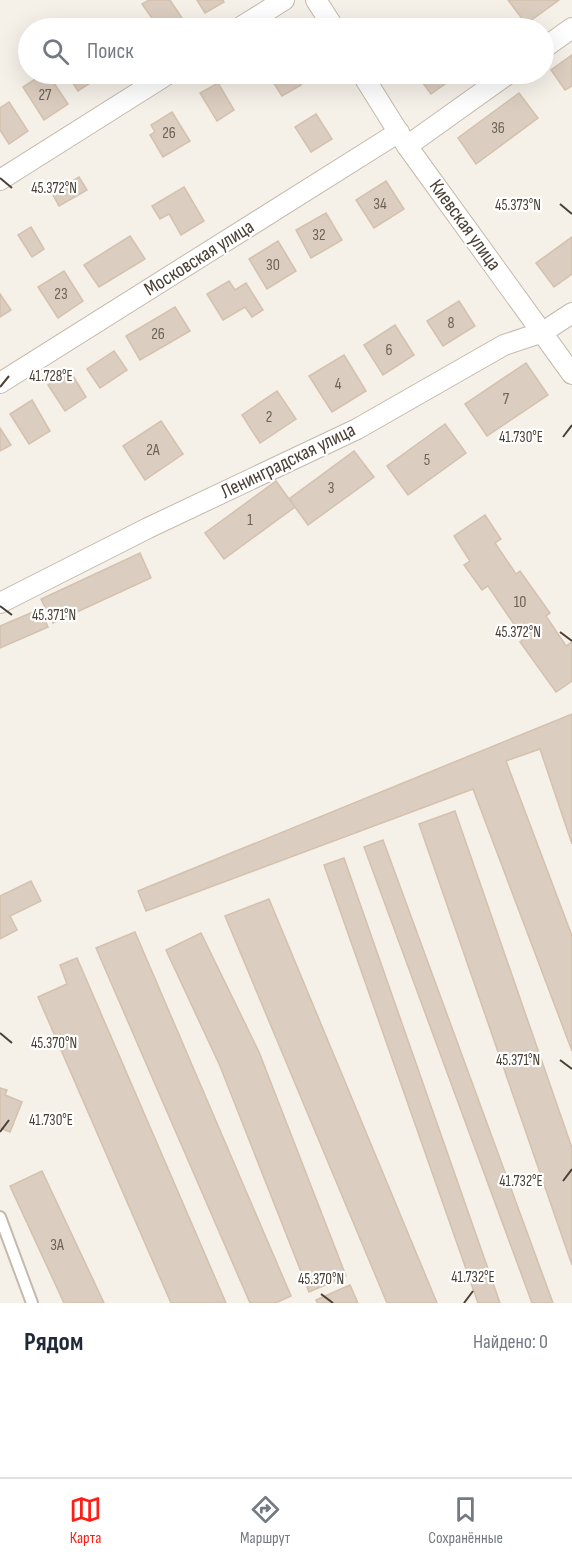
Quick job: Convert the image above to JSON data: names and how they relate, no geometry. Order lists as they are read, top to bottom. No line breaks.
{"streets":{"street":["Киевская улица","Московская улица","Ленинградская улица"]},"crossings":[["Киевская улица","Московская улица"],["Киевская улица","Ленинградская улица"]],"house_numbers":["27","36","26","34","32","30","23","8","26","6","4","7","2","2А","5","3","1","10","3А"],"page":{"search":"Поиск","heading":["Рядом","Найдено: 0"],"nav":["Карта","Маршрут","Сохранённые"]},"coordinates":["45.372°N","45.373°N","41.728°E","41.730°E","45.371°N","45.370°N","41.732°E"]}
